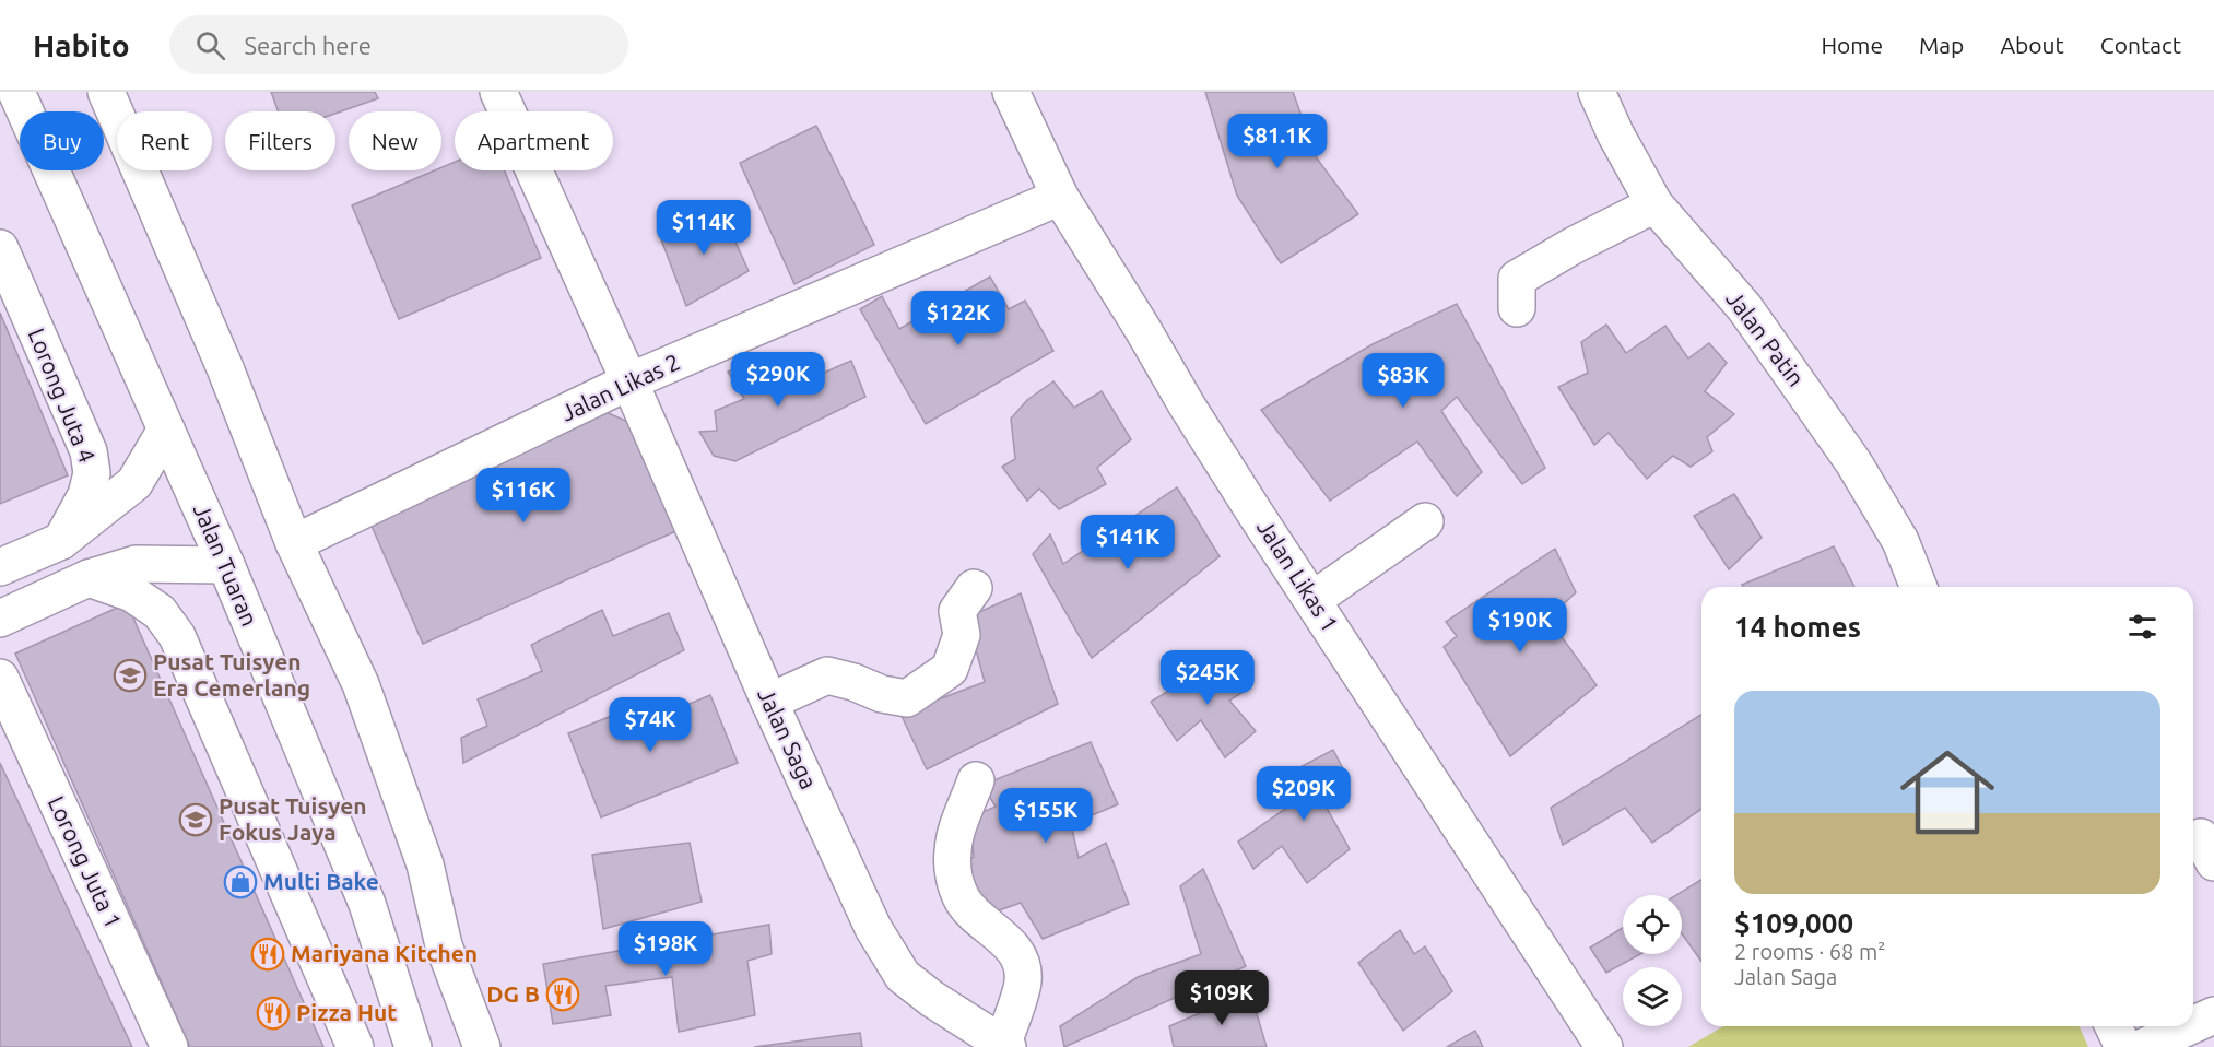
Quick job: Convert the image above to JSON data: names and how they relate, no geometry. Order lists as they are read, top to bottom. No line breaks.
{"streets":{"street":["Jalan Patin","Jalan Likas 2","Lorong Juta 4","Jalan Tuaran","Jalan Likas 1","Jalan Saga","Lorong Juta 1"]},"crossings":[["Jalan Likas 2","Jalan Likas 1"],["Jalan Likas 2","Jalan Saga"]],"places":{"school or university":["Pusat Tuisyen Era Cemerlang","Pusat Tuisyen Fokus Jaya"],"shop":["Multi Bake"],"restaurant":["Mariyana Kitchen","DG B","Pizza Hut"]},"page":{"header":"Habito","search":"Search here","nav":["Home","Map","About","Contact"],"chip":["Buy","Rent","Filters","New","Apartment"],"price":["$81.1K","$114K","$122K","$290K","$83K","$116K","$141K","$190K","$245K","$74K","$209K","$155K","$198K","$109K"],"heading":"14 homes","list":[{"name":"$109,000","note":"2 rooms · 68 m² · Jalan Saga"}]}}
